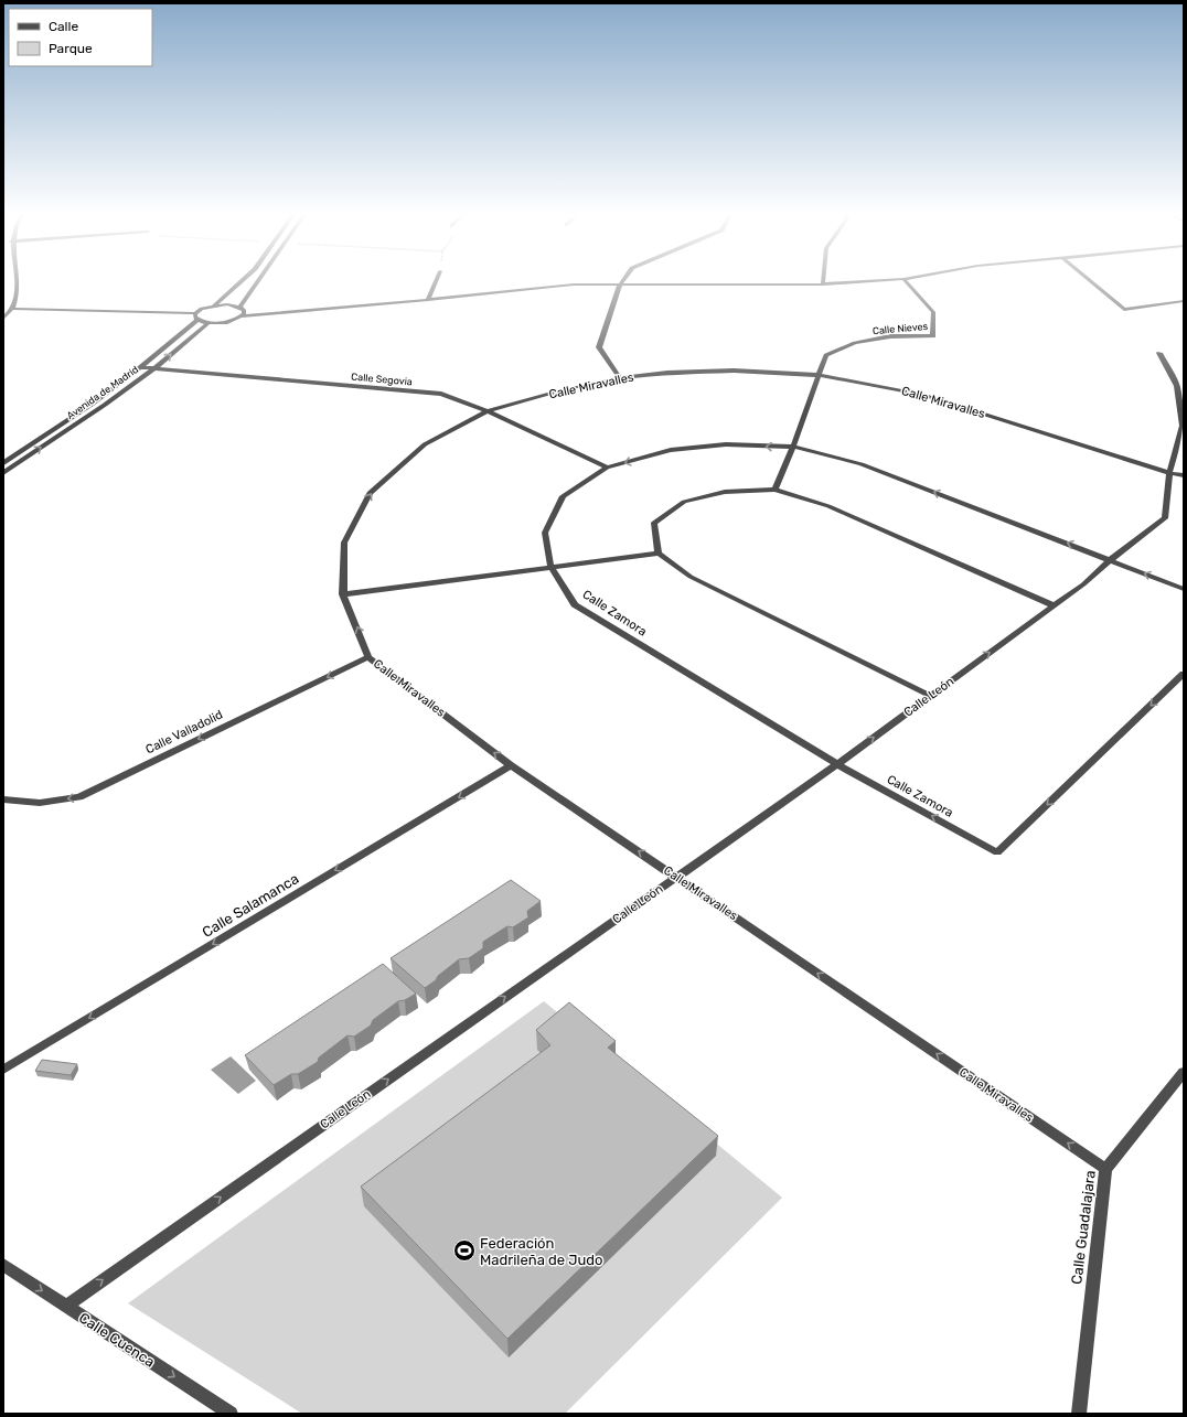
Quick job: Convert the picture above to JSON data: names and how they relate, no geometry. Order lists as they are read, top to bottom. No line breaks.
{"streets":{"street":["Calle Nieves","Calle Segovia","Calle Miravalles","Avenida de Madrid","Calle Zamora","Calle León","Calle Valladolid","Calle Salamanca","Calle Guadalajara","Calle Cuenca"]},"crossings":[["Calle Nieves","Calle Miravalles"],["Calle Segovia","Calle Miravalles"],["Calle Segovia","Avenida de Madrid"],["Calle Segovia","Calle Zamora"],["Calle Miravalles","Calle León"],["Calle Miravalles","Calle Valladolid"],["Calle Miravalles","Calle Salamanca"],["Calle Miravalles","Calle Guadalajara"],["Calle Zamora","Calle León"],["Calle León","Calle Cuenca"]],"one_way":["Calle Miravalles","Calle Zamora","Calle León","Calle Valladolid","Calle Salamanca","Calle Cuenca"],"places":{"sports":["Federación Madrileña de Judo"]},"legend":["Calle","Parque"]}
